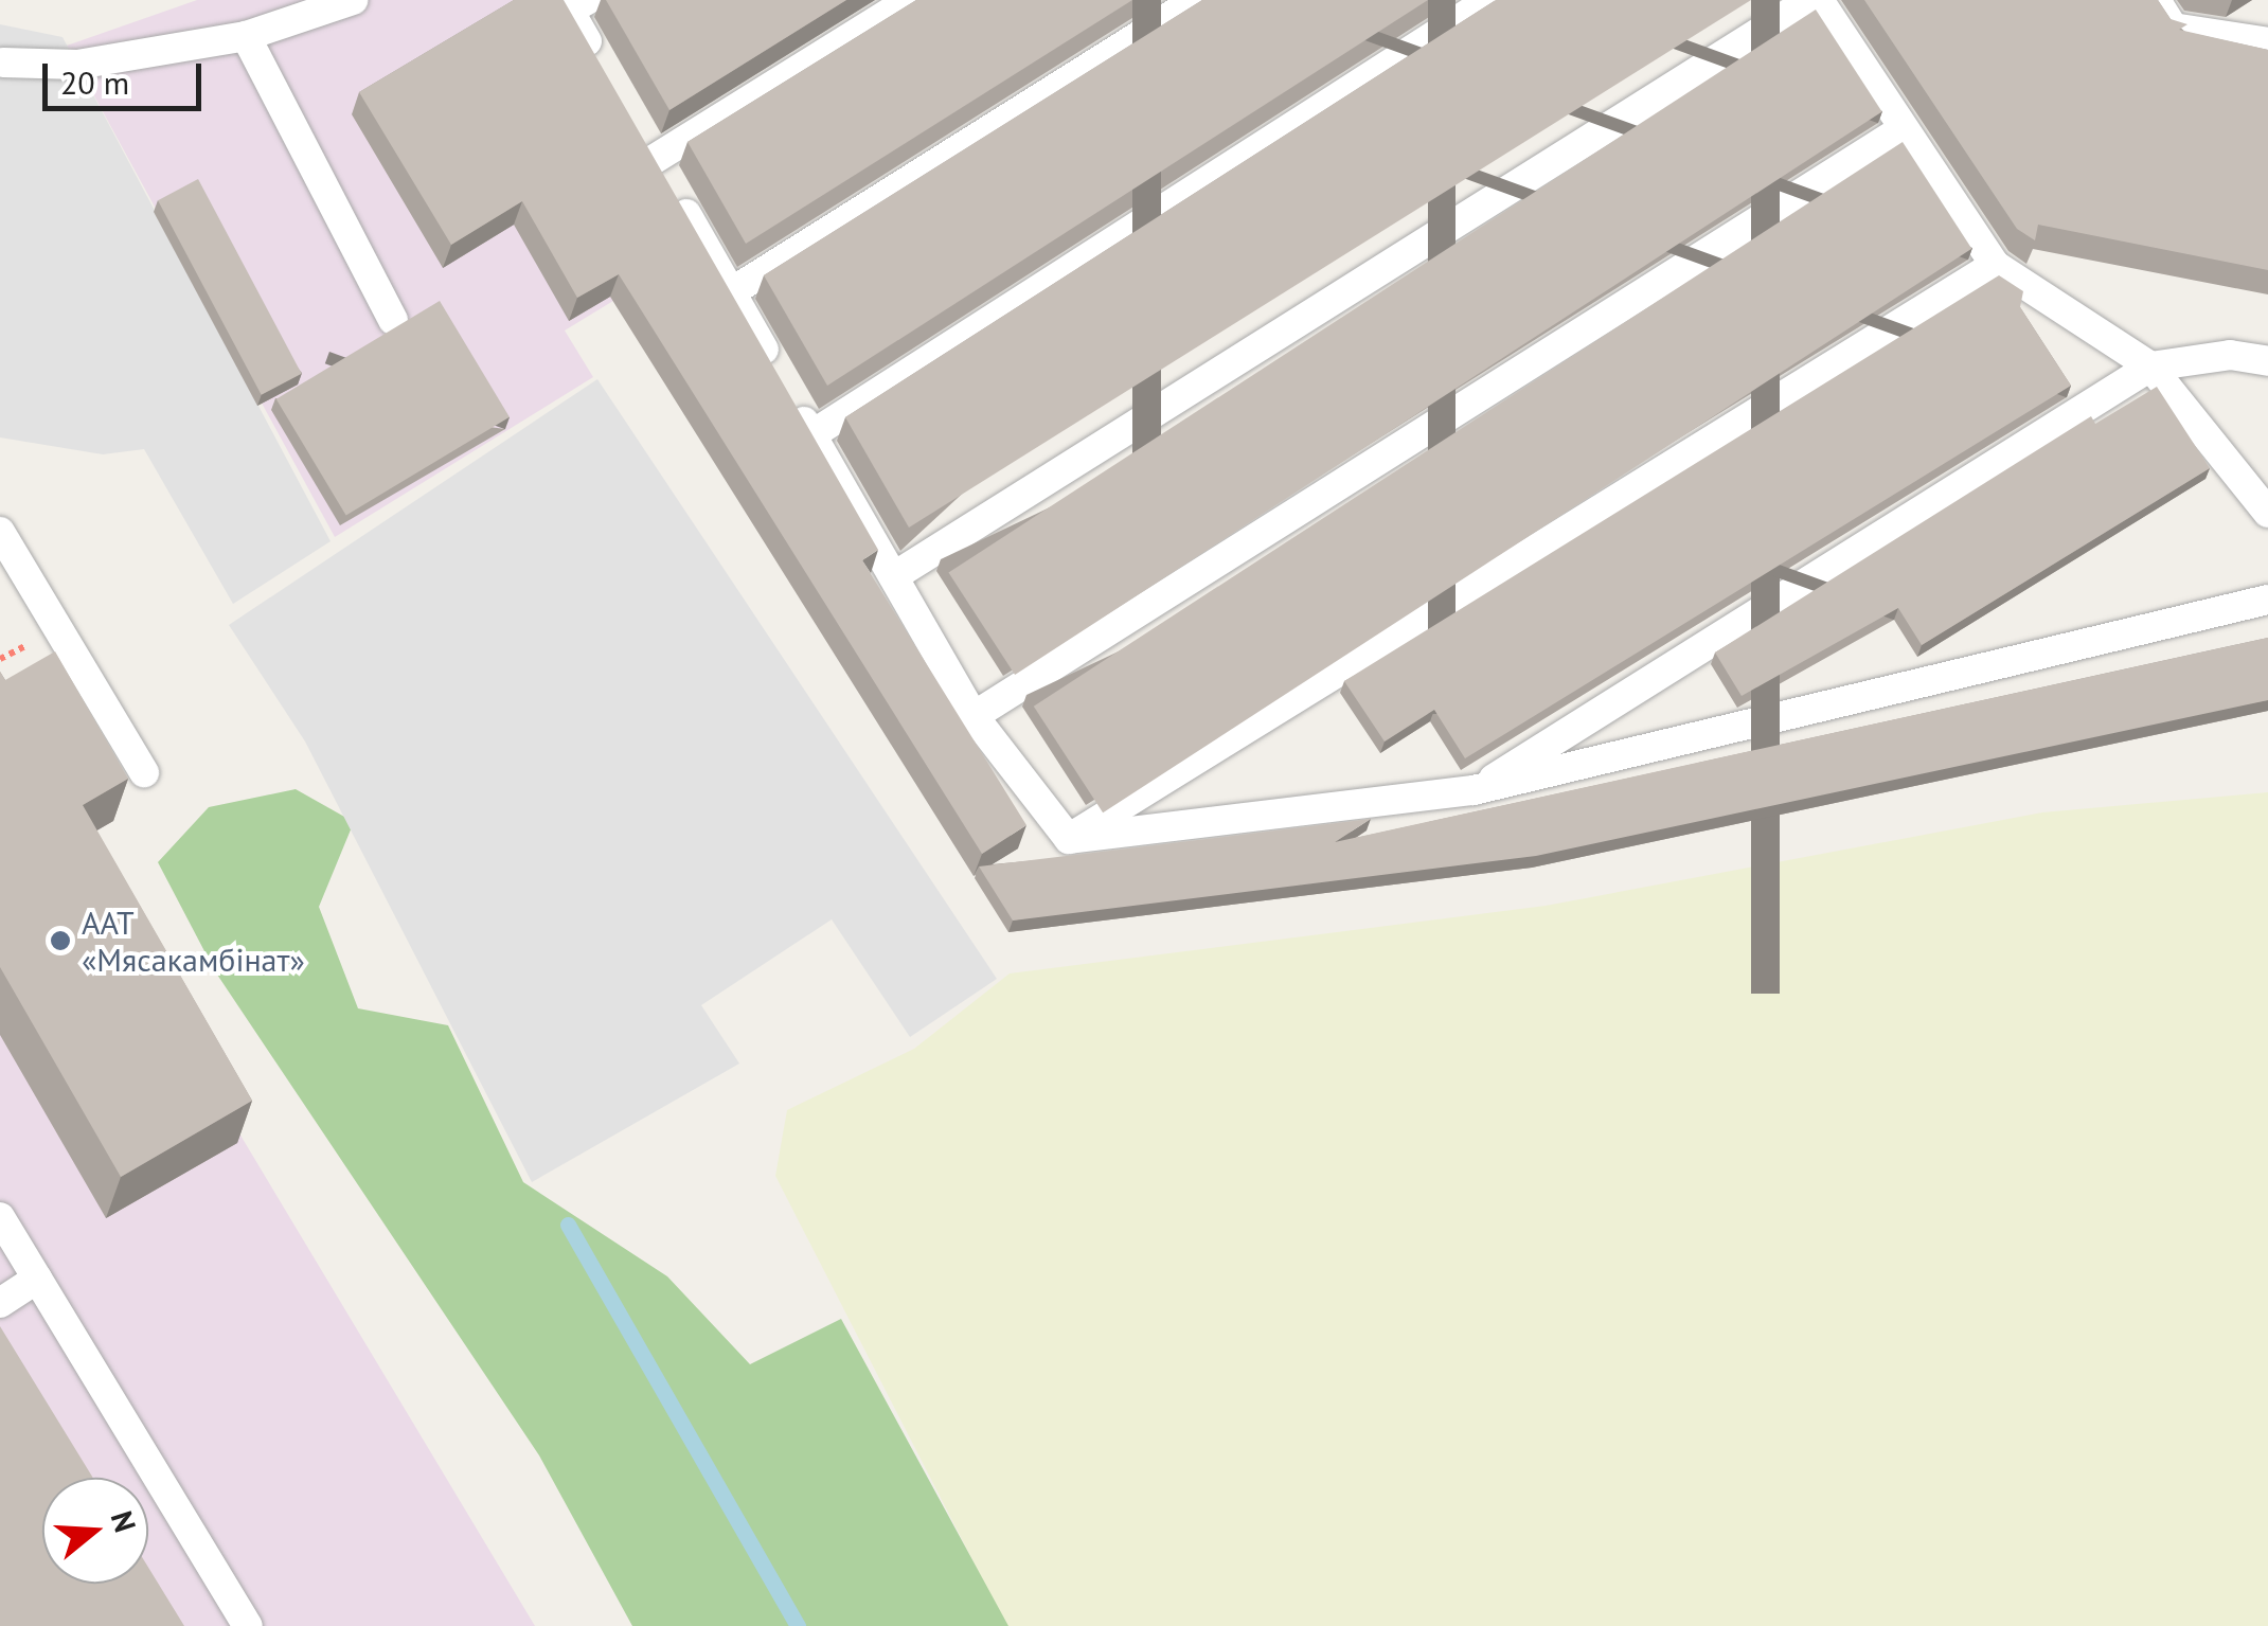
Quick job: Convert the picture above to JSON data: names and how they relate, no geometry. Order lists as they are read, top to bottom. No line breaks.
{"places":["ААТ «Мясакамбінат»"],"scale_bar":"20 m","north":"right"}
